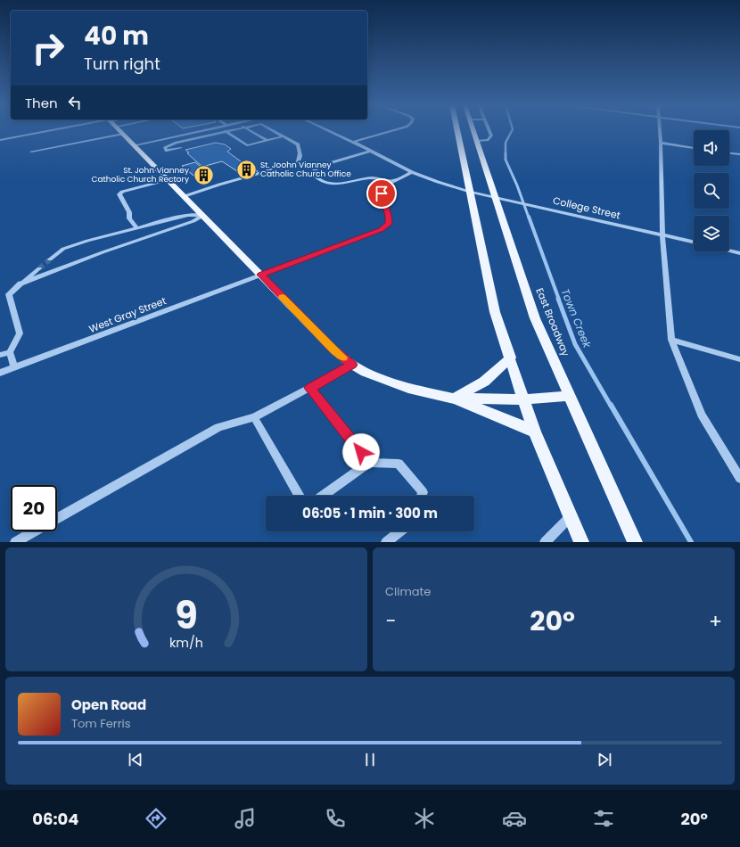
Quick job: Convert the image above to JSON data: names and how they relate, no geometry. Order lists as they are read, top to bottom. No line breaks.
{"streets":{"main road":["East Broadway"],"street":["College Street","West Gray Street"]},"crossings":[["College Street","East Broadway"]],"water":["Town Creek"],"places":{"building":["St. Joohn Vianney Catholic Church Office","St. John Vianney Catholic Church Rectory"]},"page":{"turn":["40 m","Turn right"],"then":"Then","limit":"20","trip":"06:05 · 1 min · 300 m","tile":"Climate","heat":["−","20°","+"],"song":["Open Road","Tom Ferris"],"tabs":["06:04","20°"],"gauge":["9","km/h"]}}
